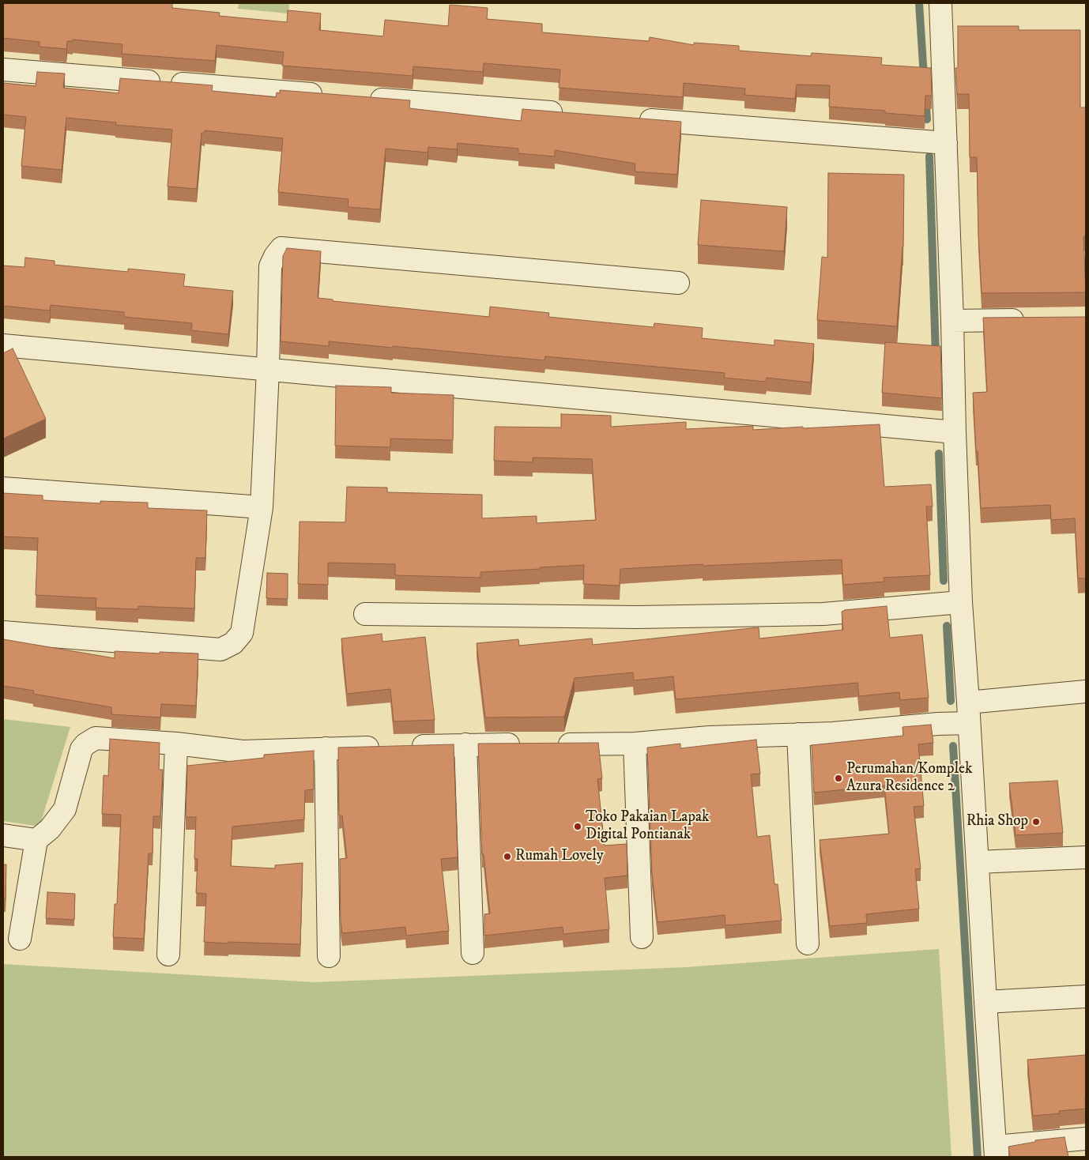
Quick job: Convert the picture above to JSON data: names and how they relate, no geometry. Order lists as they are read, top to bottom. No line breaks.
{"places":["Perumahan/Komplek Azura Residence 2","Rhia Shop","Toko Pakaian Lapak Digital Pontianak","Rumah Lovely"]}
